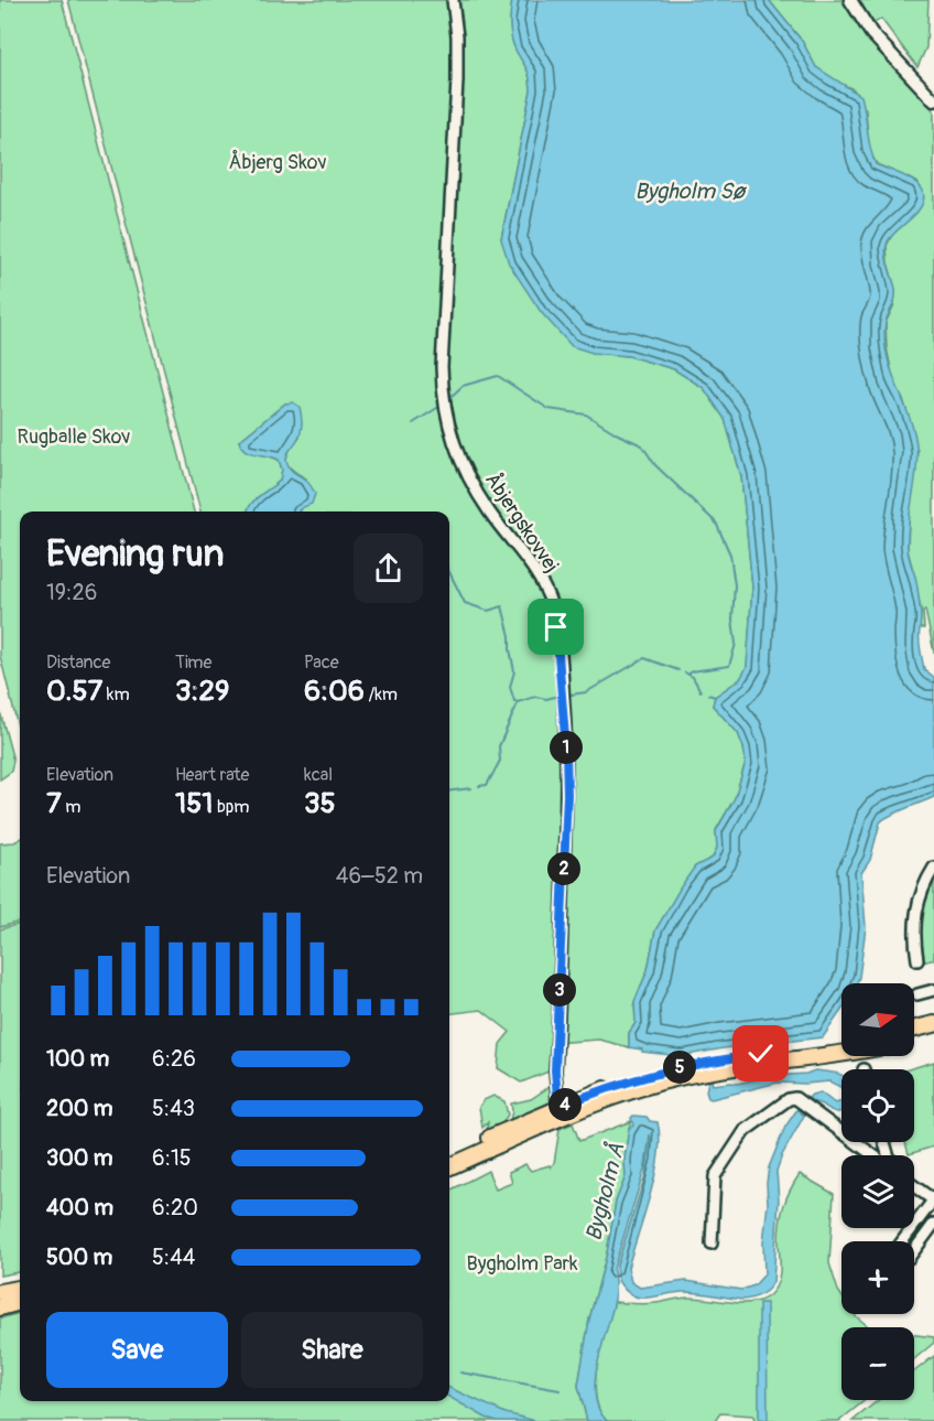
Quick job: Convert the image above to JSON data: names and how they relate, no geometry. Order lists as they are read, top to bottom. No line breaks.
{"streets":{"street":["Åbjergskovvej"]},"water":["Bygholm Sø","Bygholm Å"],"parks":["Åbjerg Skov","Rugballe Skov","Bygholm Park"],"north":"right","page":{"heading":["Evening run","19:26"],"stats":[["Distance","0.57 km"],["Time","3:29"],["Pace","6:06 /km"],["Elevation","7 m"],["Heart rate","151 bpm"],["kcal","35"]],"pins":["1","2","3","5","4"],"chart":["Elevation","46–52 m"],"map_buttons":["+","−"],"list":[{"name":"100 m","note":"6:26"},{"name":"200 m","note":"5:43"},{"name":"300 m","note":"6:15"},{"name":"400 m","note":"6:20"},{"name":"500 m","note":"5:44"}],"buttons":["Save","Share"]}}
